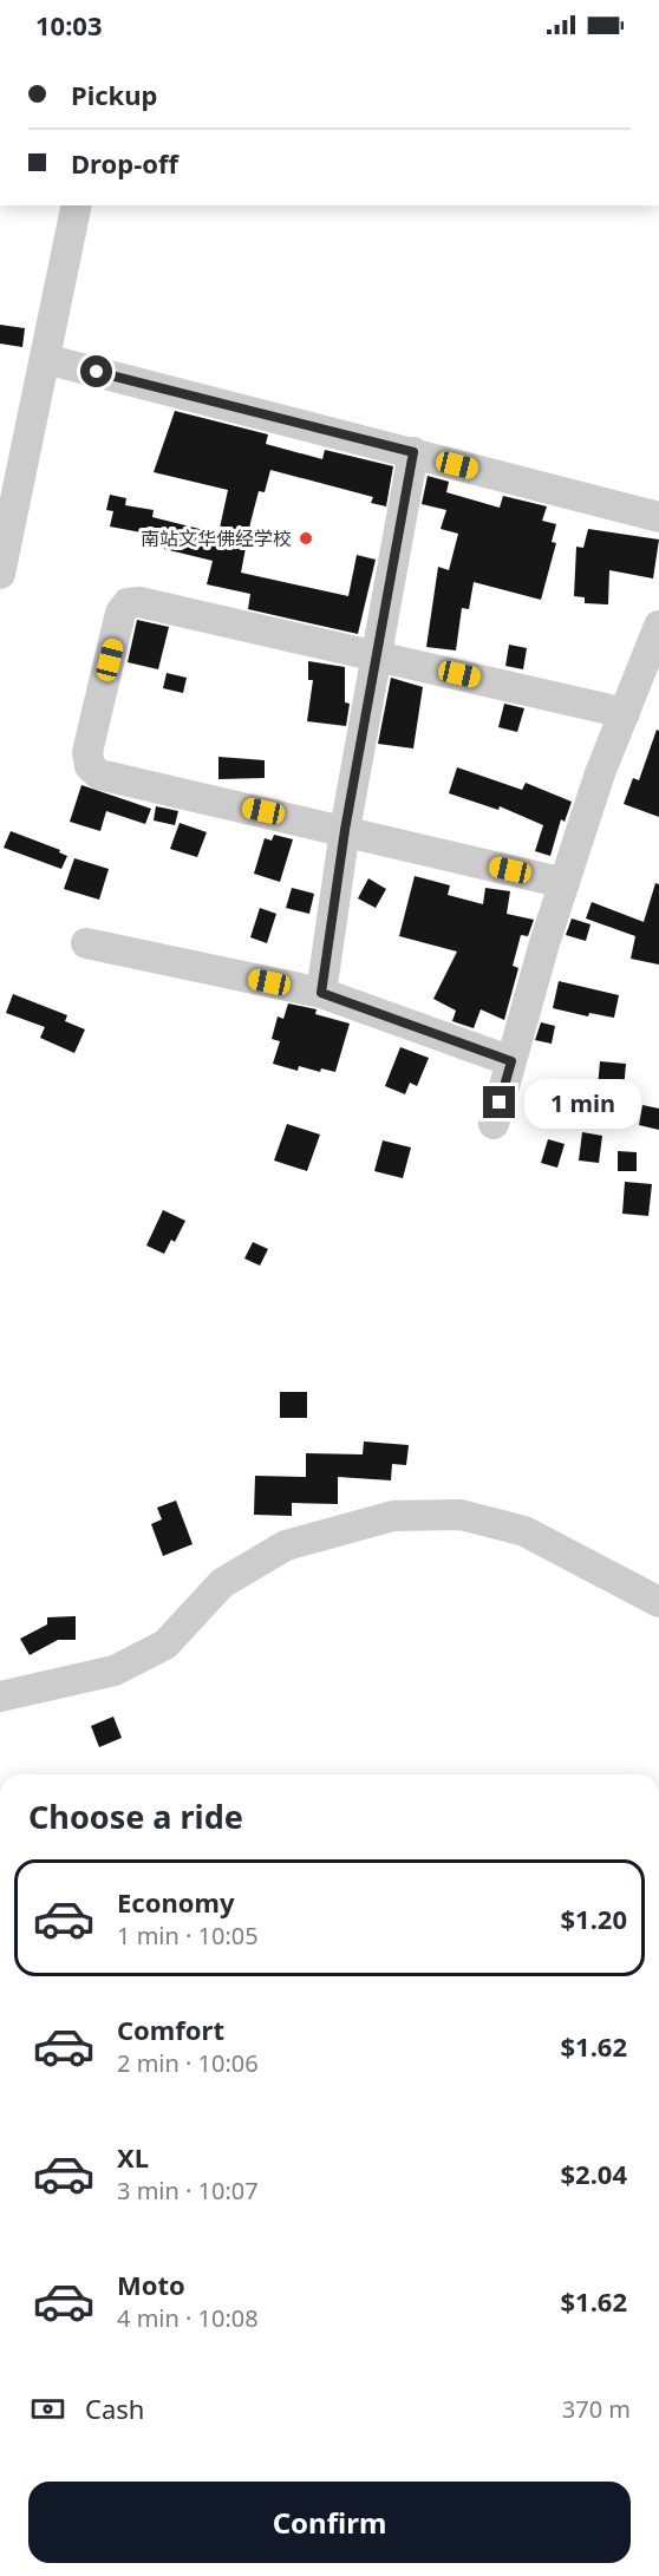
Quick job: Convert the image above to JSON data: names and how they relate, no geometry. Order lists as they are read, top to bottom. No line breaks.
{"places":["南站文华佛经学校"],"page":{"status":"10:03","banner":["Pickup","Drop-off"],"bubble":"1 min","heading":"Choose a ride","list":[{"name":"Economy","note":"1 min · 10:05","value":"$1.20"},{"name":"Comfort","note":"2 min · 10:06","value":"$1.62"},{"name":"XL","note":"3 min · 10:07","value":"$2.04"},{"name":"Moto","note":"4 min · 10:08","value":"$1.62"}],"pay":["Cash","370 m"],"buttons":"Confirm"}}
